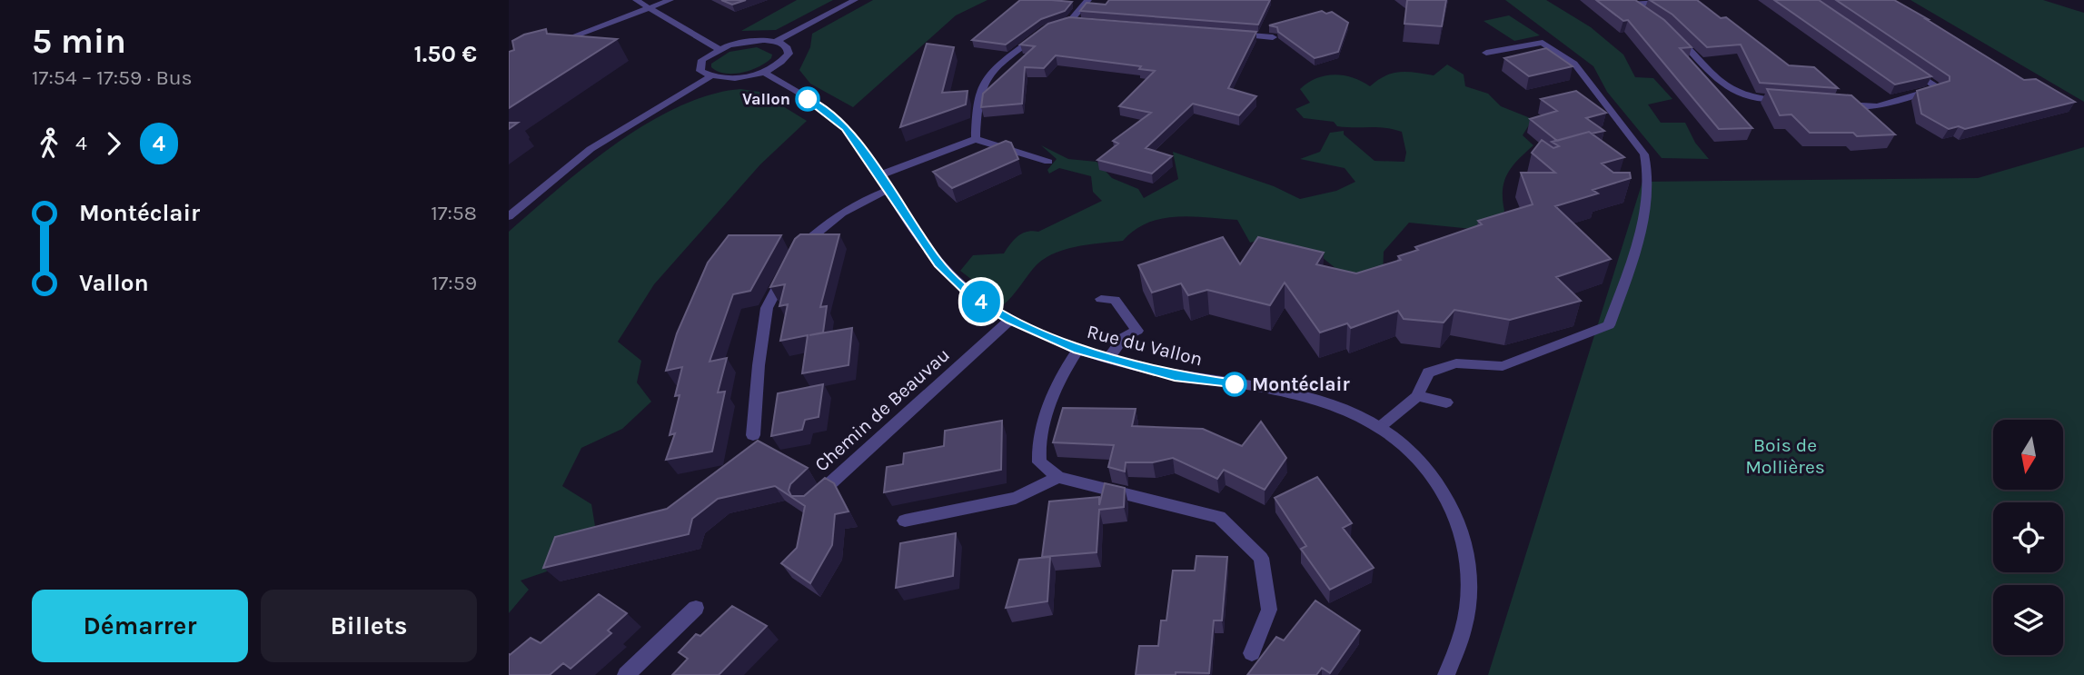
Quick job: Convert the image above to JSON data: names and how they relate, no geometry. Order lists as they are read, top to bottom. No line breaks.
{"streets":{"street":["Rue du Vallon","Chemin de Beauvau"]},"crossings":[["Rue du Vallon","Chemin de Beauvau"]],"parks":["Bois de Mollières"],"places":["Vallon","Montéclair"],"lines":["bus line 4"],"north":"bottom","page":{"heading":["5 min","17:54 – 17:59 · Bus","1.50 €"],"on_map":"4","legs":["4","4"],"list":[{"name":"Montéclair","value":"17:58"},{"name":"Vallon","value":"17:59"}],"buttons":["Démarrer","Billets"]}}
